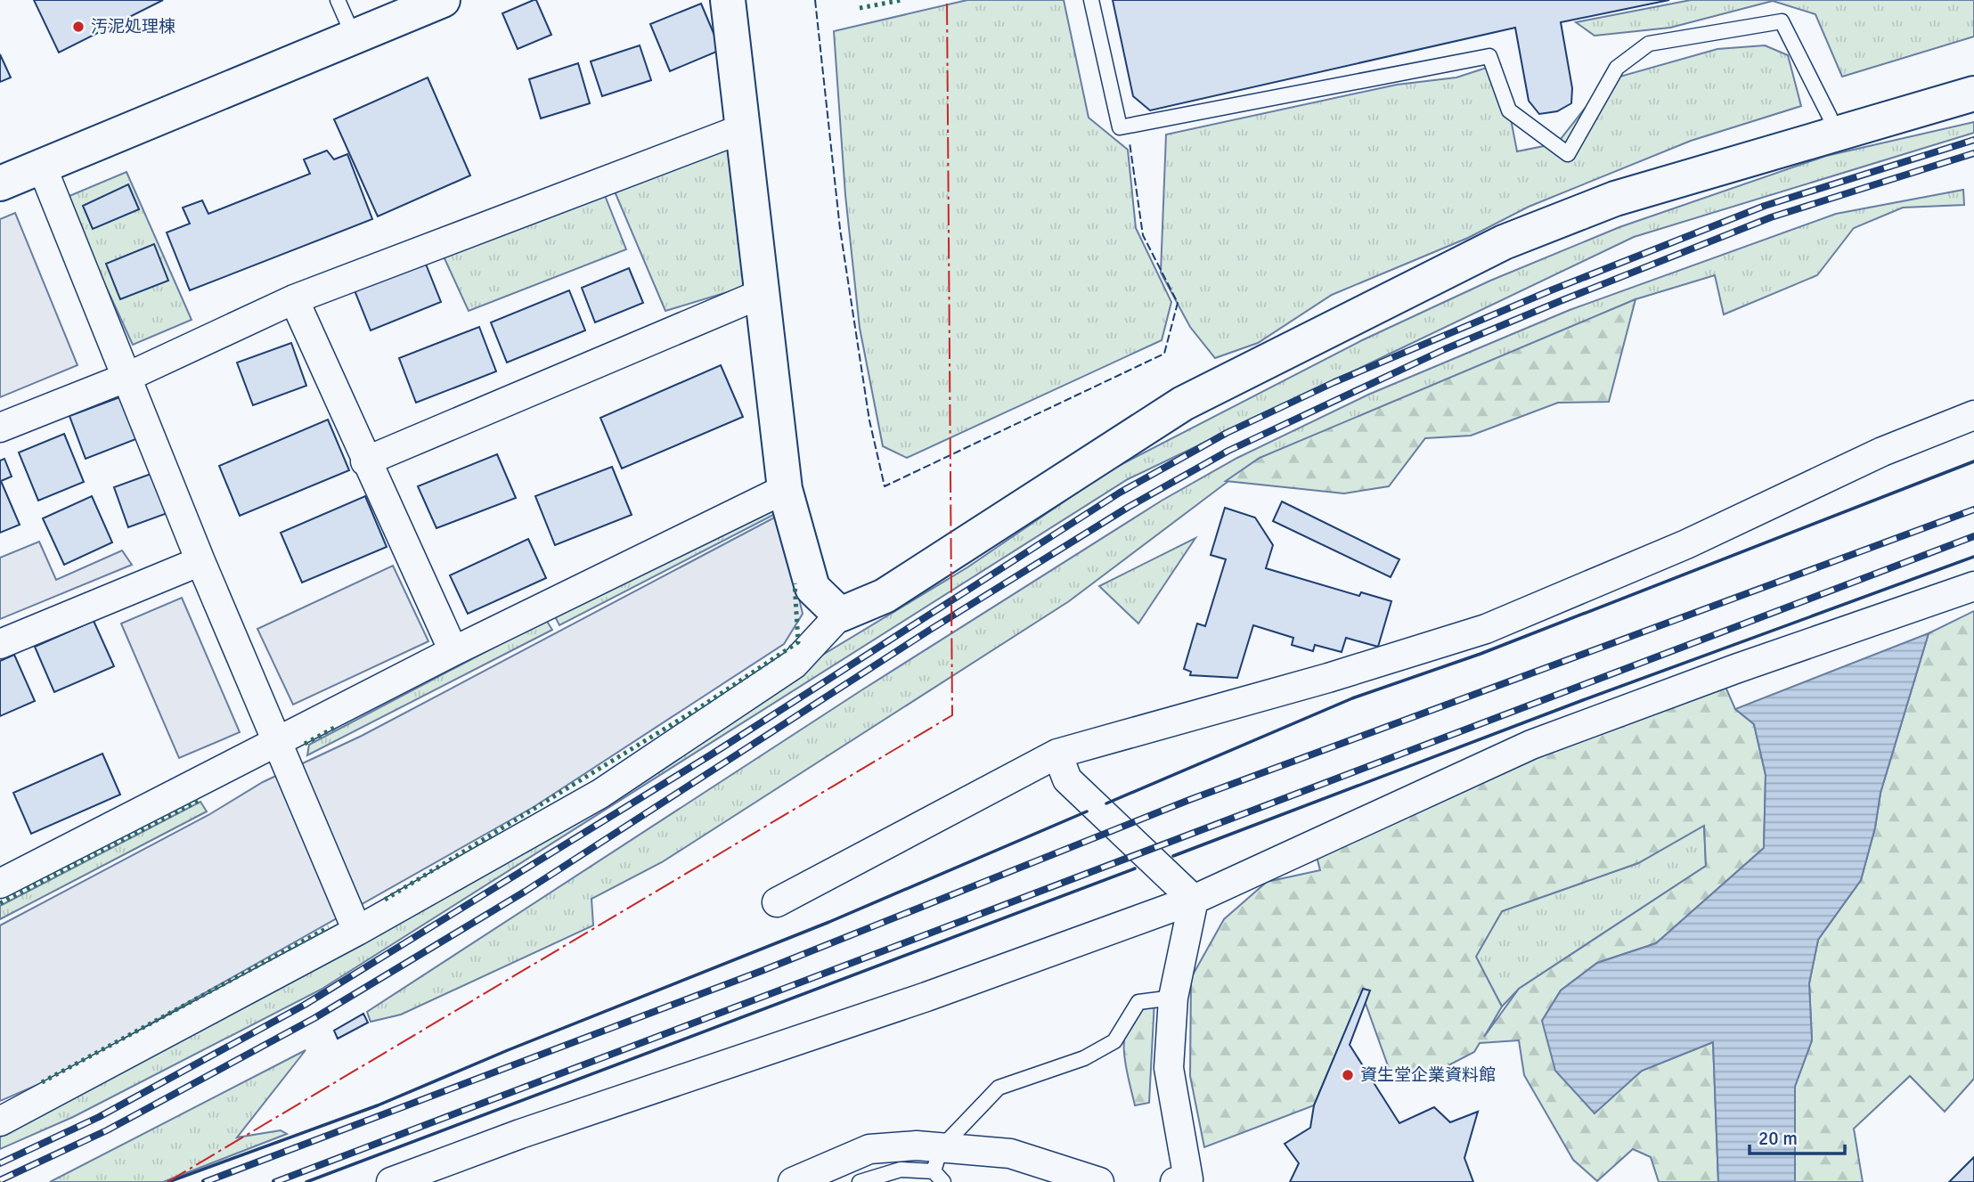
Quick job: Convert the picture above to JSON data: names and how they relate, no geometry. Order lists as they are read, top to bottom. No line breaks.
{"places":["汚泥処理棟","資生堂企業資料館"],"scale_bar":"20 m"}
